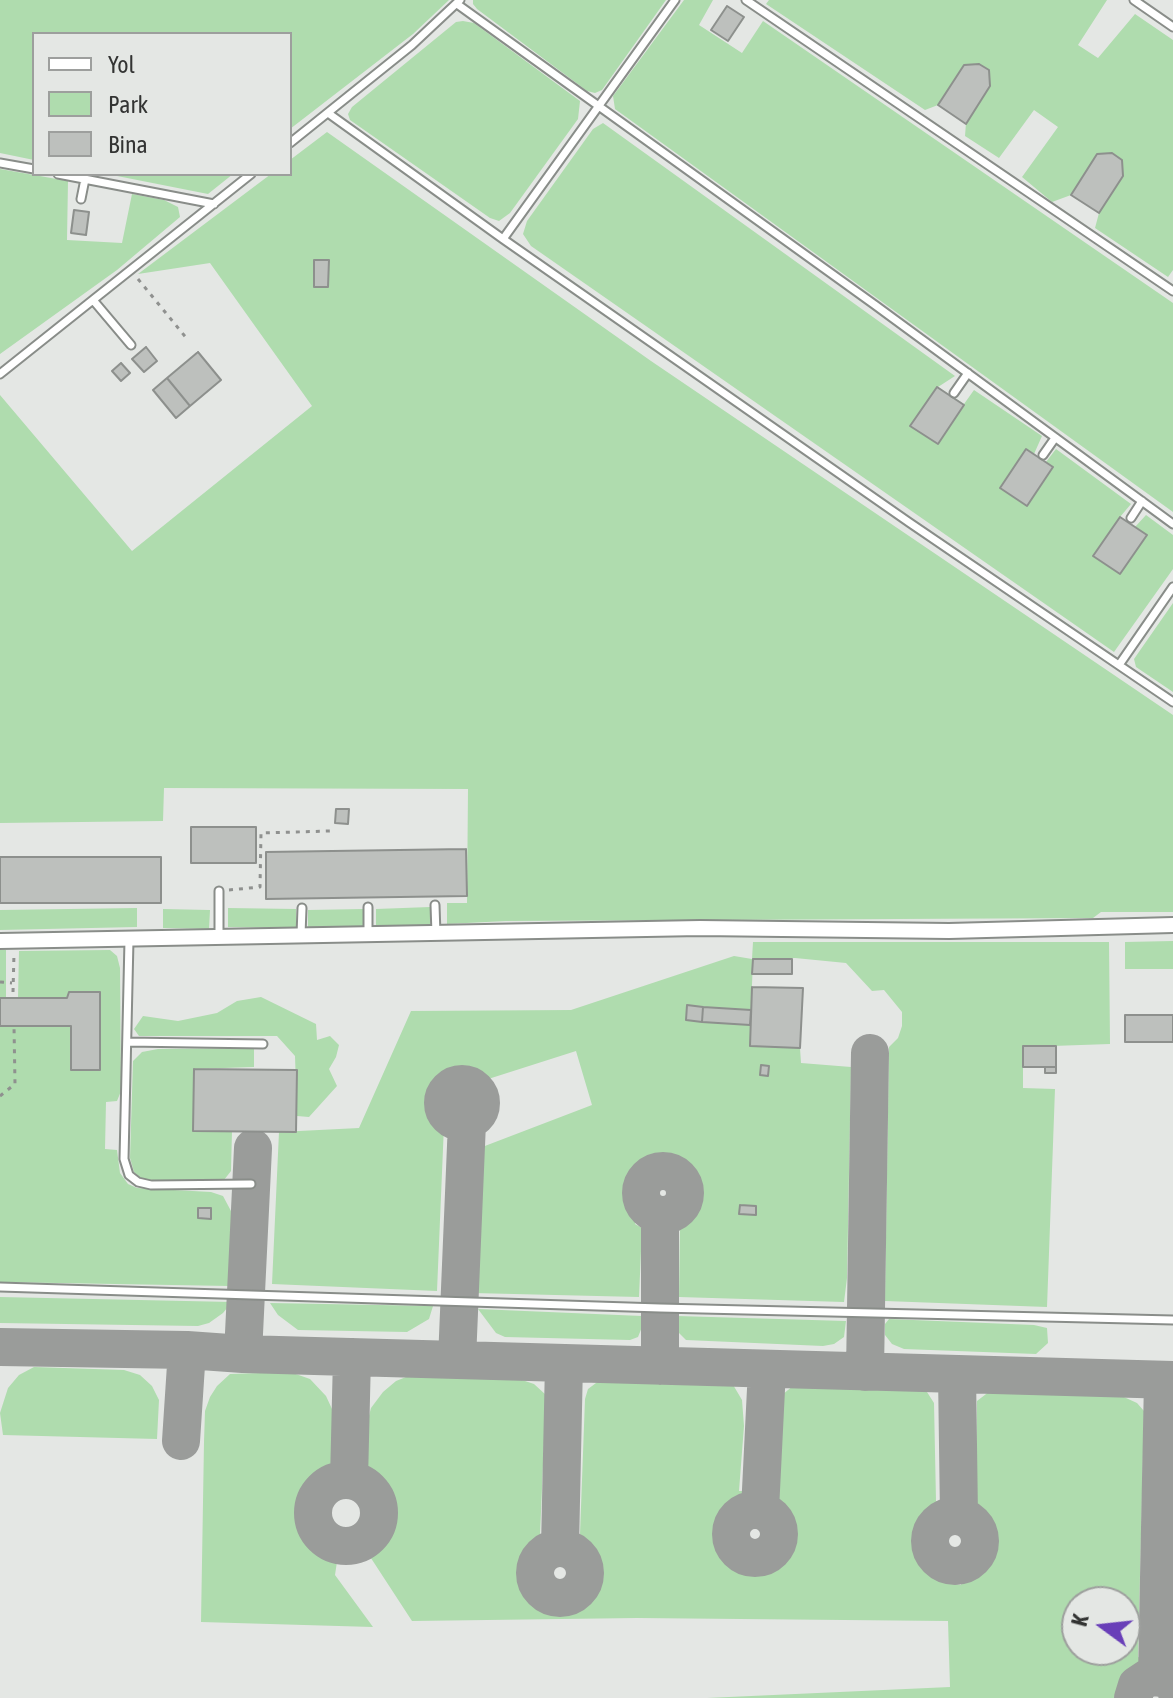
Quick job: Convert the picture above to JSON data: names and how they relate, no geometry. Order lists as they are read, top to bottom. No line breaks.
{"legend":["Yol","Park","Bina"],"north":"left"}
